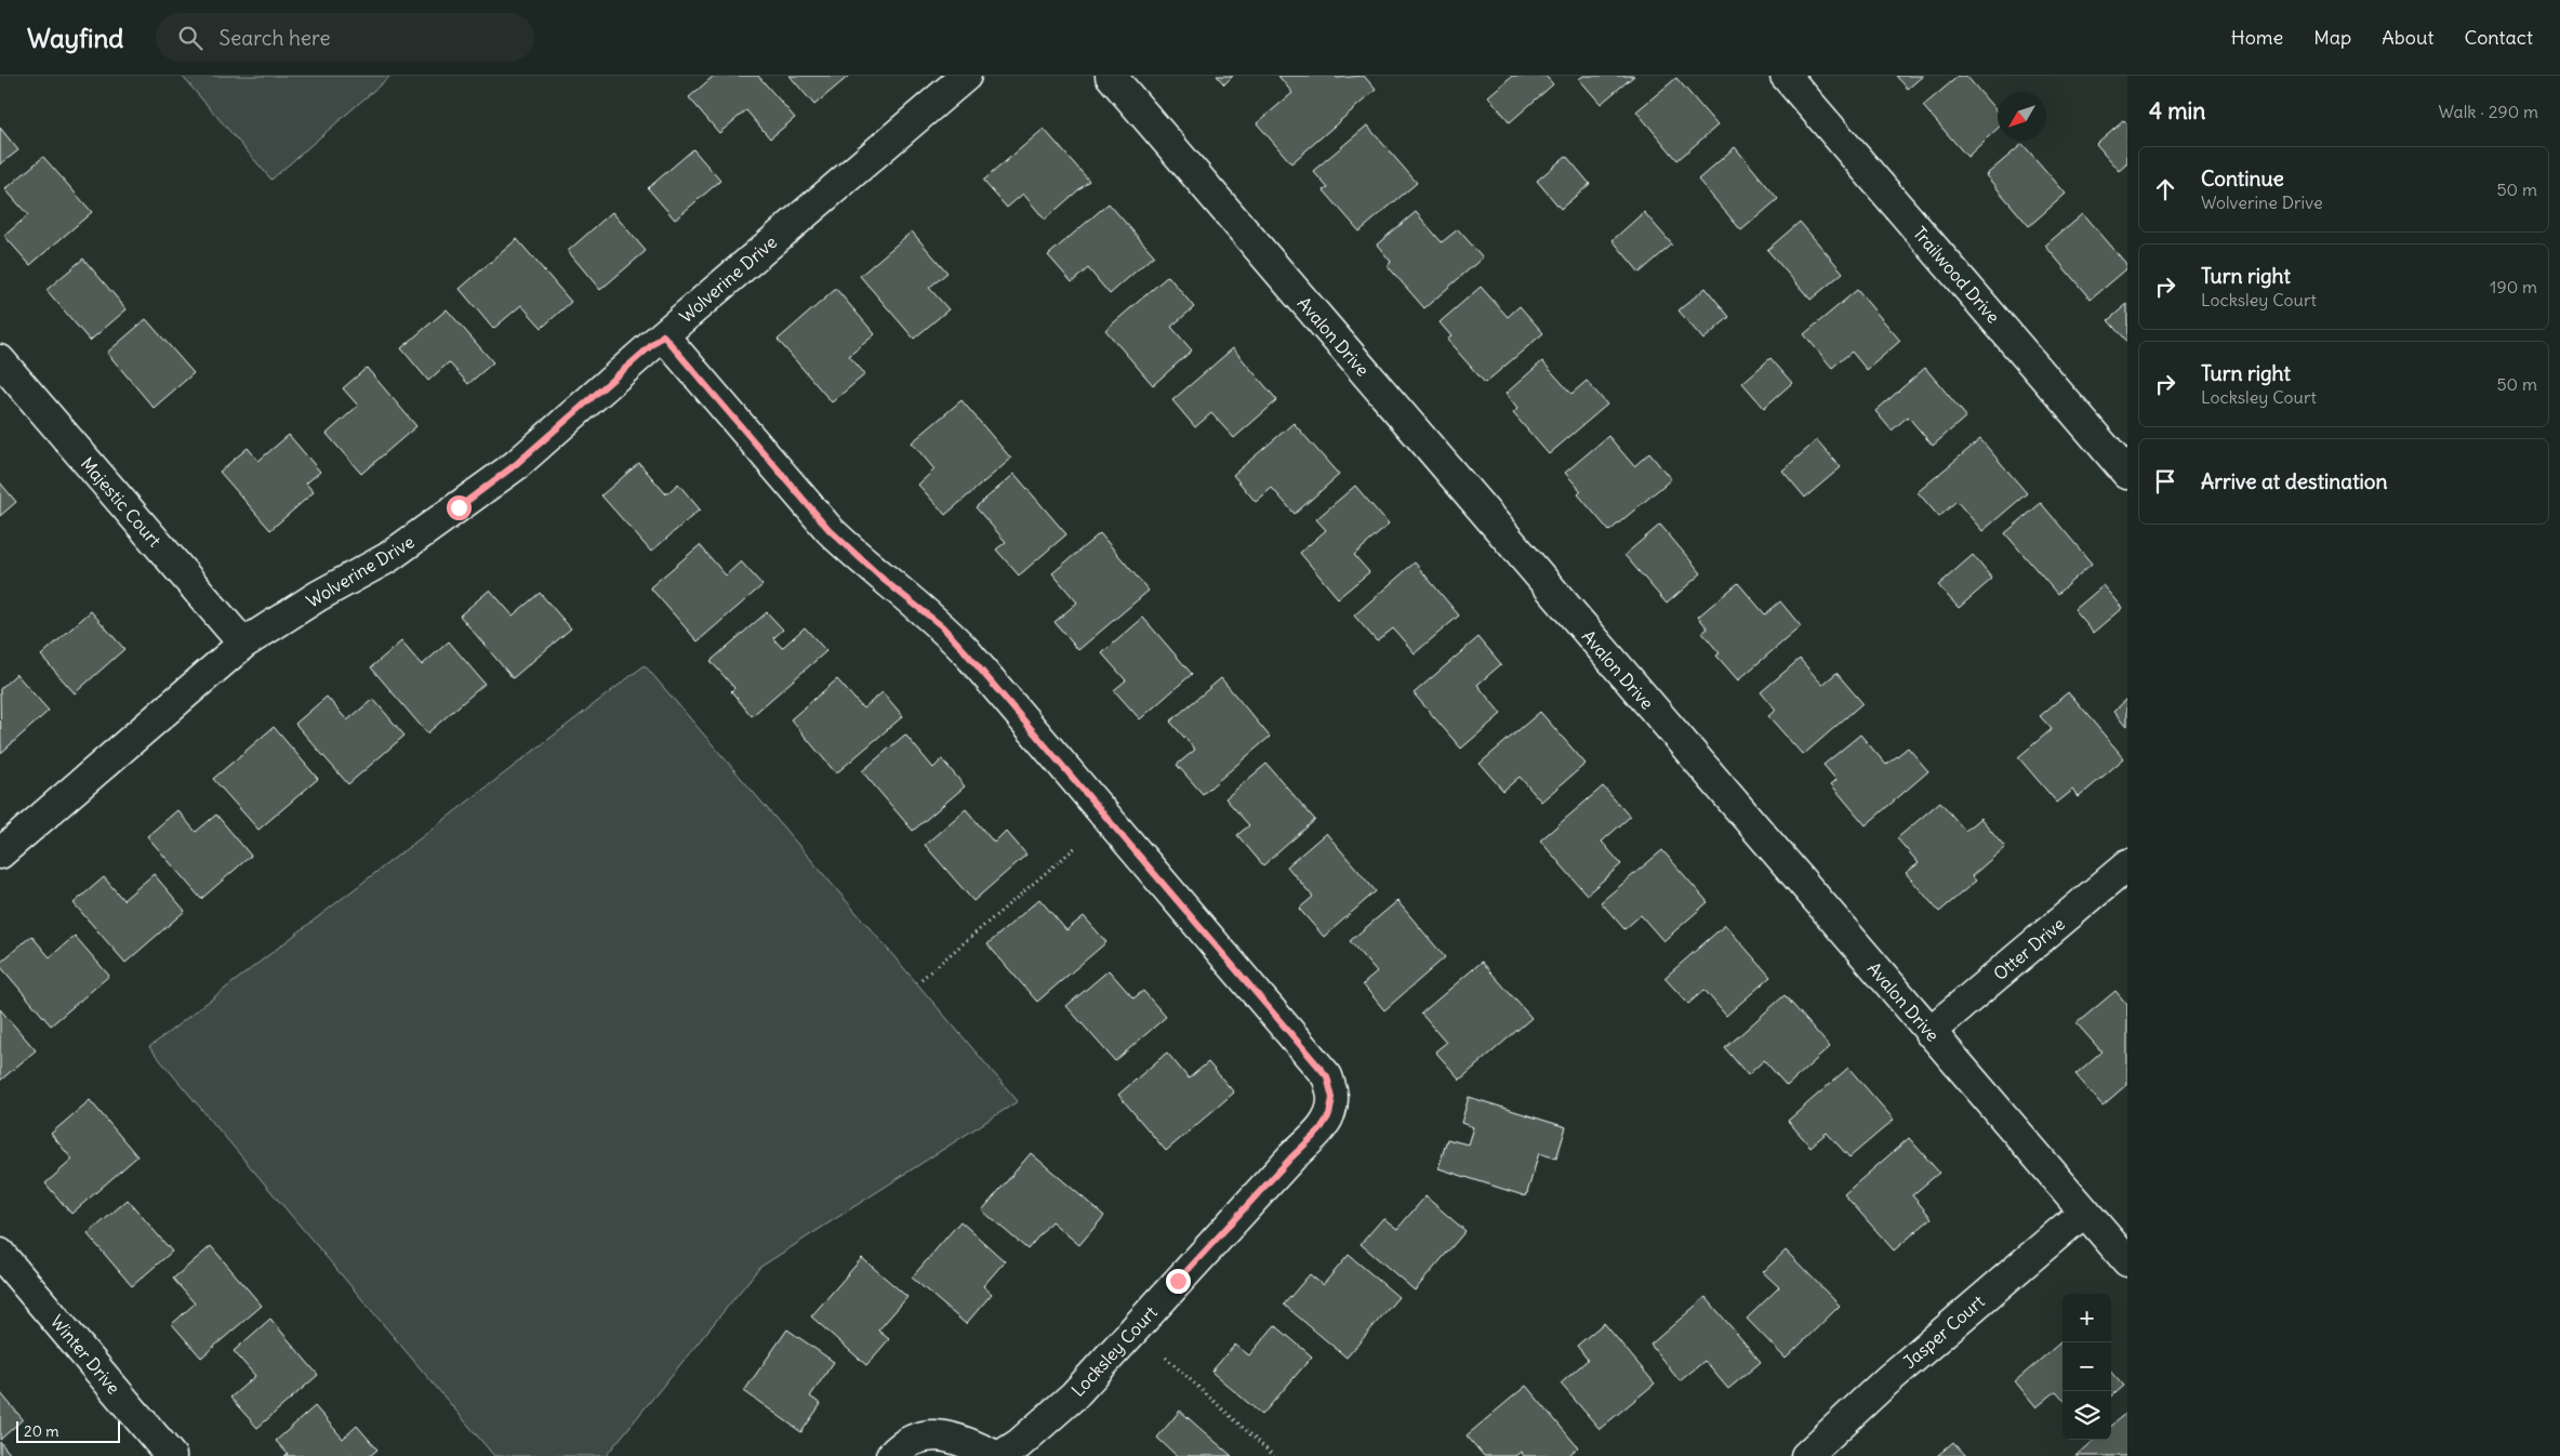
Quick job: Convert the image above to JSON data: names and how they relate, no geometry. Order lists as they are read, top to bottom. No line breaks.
{"streets":{"street":["Trailwood Drive","Wolverine Drive","Avalon Drive","Majestic Court","Otter Drive","Jasper Court","Locksley Court","Winter Drive"]},"crossings":[["Wolverine Drive","Majestic Court"],["Wolverine Drive","Locksley Court"],["Avalon Drive","Otter Drive"],["Avalon Drive","Jasper Court"]],"scale_bar":"20 m","north":"bottom left","page":{"header":"Wayfind","search":"Search here","nav":["Home","Map","About","Contact"],"heading":["4 min","Walk · 290 m"],"list":[["Continue","Wolverine Drive","50 m"],["Turn right","Locksley Court","190 m"],["Turn right","Locksley Court","50 m"],"Arrive at destination"],"map_buttons":["+","−"],"scale":"20 m"}}
